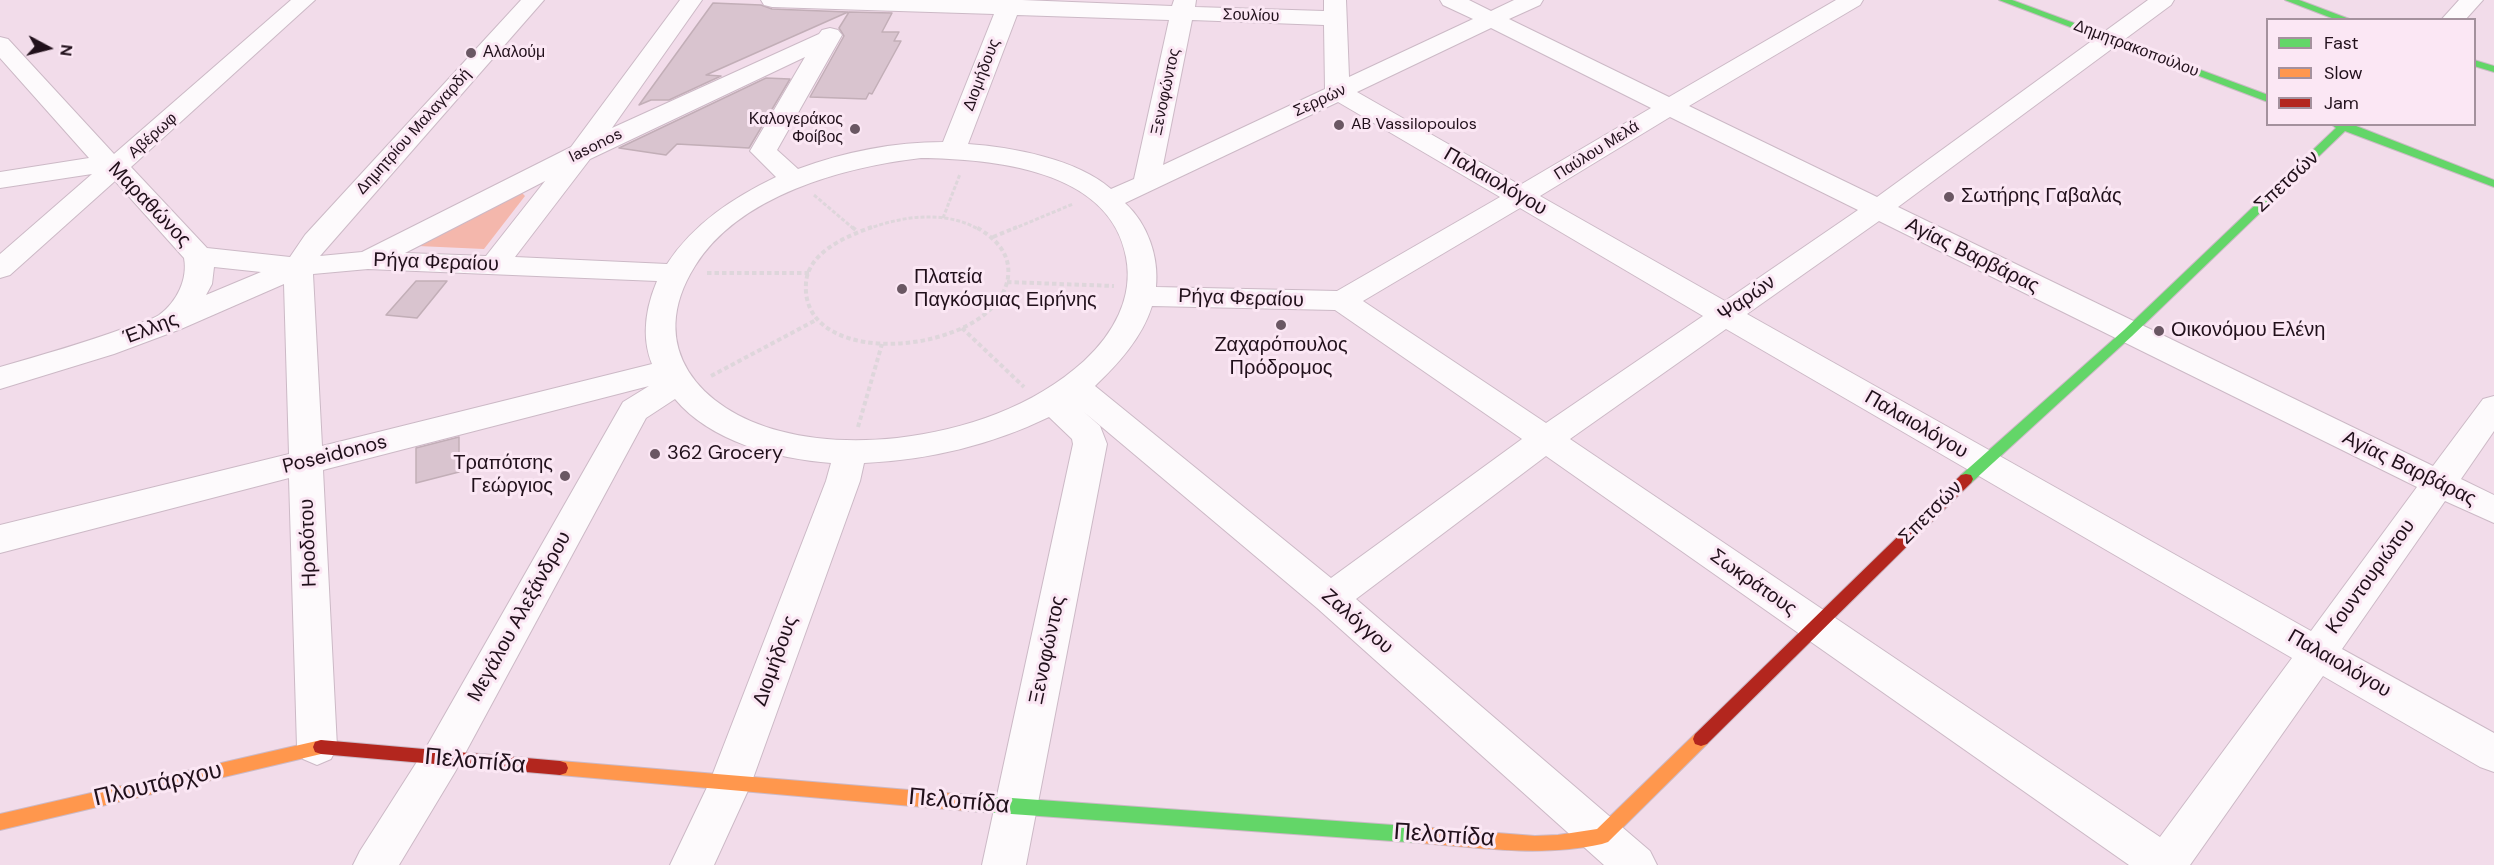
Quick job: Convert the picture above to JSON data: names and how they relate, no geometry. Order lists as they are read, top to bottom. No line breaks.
{"streets":{"street":["Σουλίου","Δημητρακοπούλου","Διομήδους","Ξενοφώντος","Σερρών","Δημητρίου Μαλαγαρδή","Αβέρωφ","Iasonos","Παύλου Μελά","Παλαιολόγου","Σπετσών","Μαραθώνος","Αγίας Βαρβάρας","Ρήγα Φεραίου","Ψαρών","Έλλης","Poseidonos","Ηροδότου","Κουντουριώτου","Σωκράτους","Μεγάλου Αλεξάνδρου","Ζαλόγγου","Πελοπίδα","Πλουτάρχου"]},"crossings":[["Σουλίου","Διομήδους"],["Σουλίου","Ξενοφώντος"],["Δημητρακοπούλου","Ψαρών"],["Διομήδους","Πελοπίδα"],["Ξενοφώντος","Σερρών"],["Ξενοφώντος","Ζαλόγγου"],["Ξενοφώντος","Πελοπίδα"],["Σερρών","Παλαιολόγου"],["Σερρών","Αγίας Βαρβάρας"],["Δημητρίου Μαλαγαρδή","Ρήγα Φεραίου"],["Δημητρίου Μαλαγαρδή","Έλλης"],["Δημητρίου Μαλαγαρδή","Ηροδότου"],["Αβέρωφ","Μαραθώνος"],["Iasonos","Ρήγα Φεραίου"],["Παύλου Μελά","Παλαιολόγου"],["Παύλου Μελά","Αγίας Βαρβάρας"],["Παύλου Μελά","Ρήγα Φεραίου"],["Παύλου Μελά","Σωκράτους"],["Παλαιολόγου","Σπετσών"],["Παλαιολόγου","Ψαρών"],["Παλαιολόγου","Κουντουριώτου"],["Σπετσών","Αγίας Βαρβάρας"],["Σπετσών","Σωκράτους"],["Σπετσών","Ζαλόγγου"],["Σπετσών","Πελοπίδα"],["Μαραθώνος","Ρήγα Φεραίου"],["Μαραθώνος","Έλλης"],["Αγίας Βαρβάρας","Ψαρών"],["Αγίας Βαρβάρας","Κουντουριώτου"],["Ρήγα Φεραίου","Έλλης"],["Ρήγα Φεραίου","Ηροδότου"],["Ρήγα Φεραίου","Σωκράτους"],["Ψαρών","Σωκράτους"],["Ψαρών","Ζαλόγγου"],["Έλλης","Ηροδότου"],["Poseidonos","Ηροδότου"],["Poseidonos","Μεγάλου Αλεξάνδρου"],["Ηροδότου","Πελοπίδα"],["Ηροδότου","Πλουτάρχου"],["Κουντουριώτου","Σωκράτους"],["Μεγάλου Αλεξάνδρου","Πελοπίδα"],["Ζαλόγγου","Πελοπίδα"],["Πελοπίδα","Πλουτάρχου"]],"places":["Αλαλούμ","AB Vassilopoulos","Καλογεράκος Φοίβος","Σωτήρης Γαβαλάς","Πλατεία Παγκόσμιας Ειρήνης","Ζαχαρόπουλος Πρόδρομος","Οικονόμου Ελένη","362 Grocery","Τραπότσης Γεώργιος"],"legend":["Fast","Slow","Jam"],"north":"right"}
